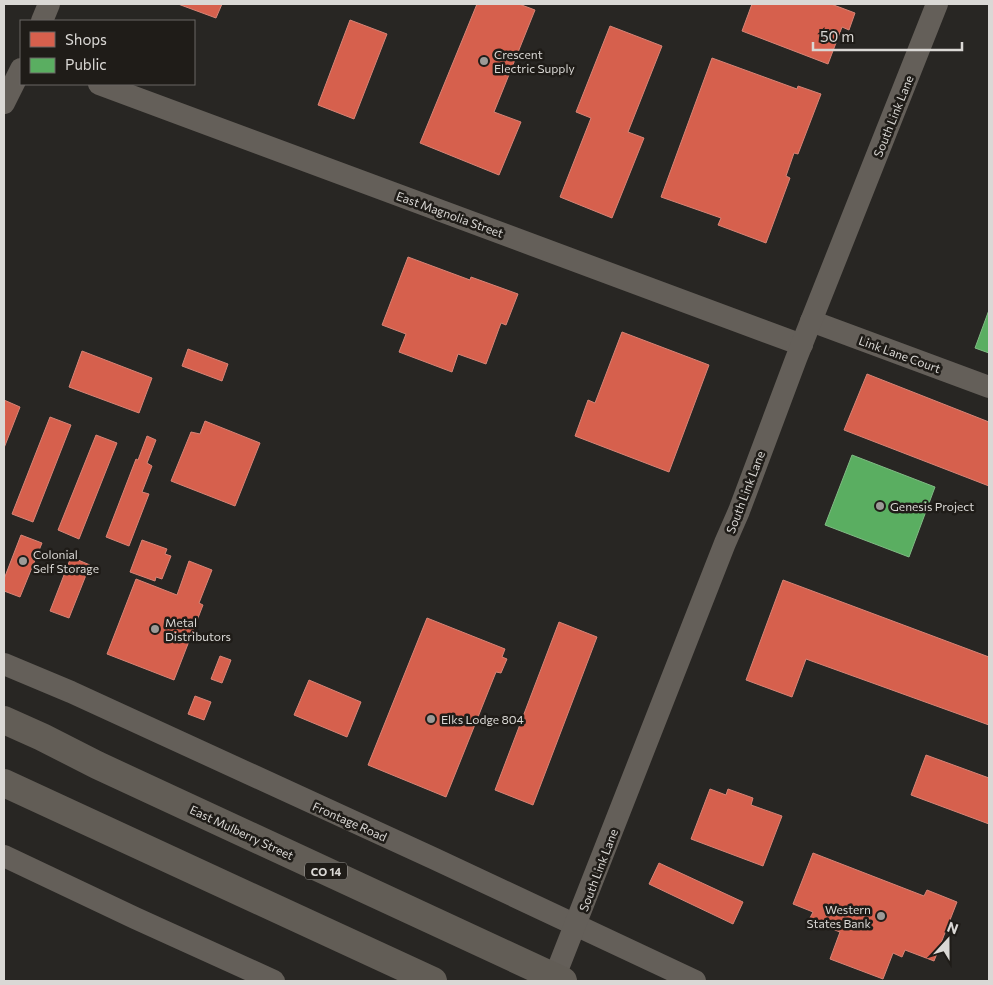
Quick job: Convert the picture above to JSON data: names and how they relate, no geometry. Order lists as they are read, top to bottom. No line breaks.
{"streets":{"highway":["East Mulberry Street","CO 14"],"street":["South Link Lane","East Magnolia Street","Link Lane Court","Frontage Road"]},"crossings":[["South Link Lane","East Magnolia Street"],["South Link Lane","Link Lane Court"],["South Link Lane","Frontage Road"],["South Link Lane","East Mulberry Street"]],"places":["Crescent Electric Supply","Genesis Project","Colonial Self Storage","Metal Distributors","Elks Lodge 804","Western States Bank"],"legend":["Shops","Public"],"scale_bar":"50 m","north":"top"}
